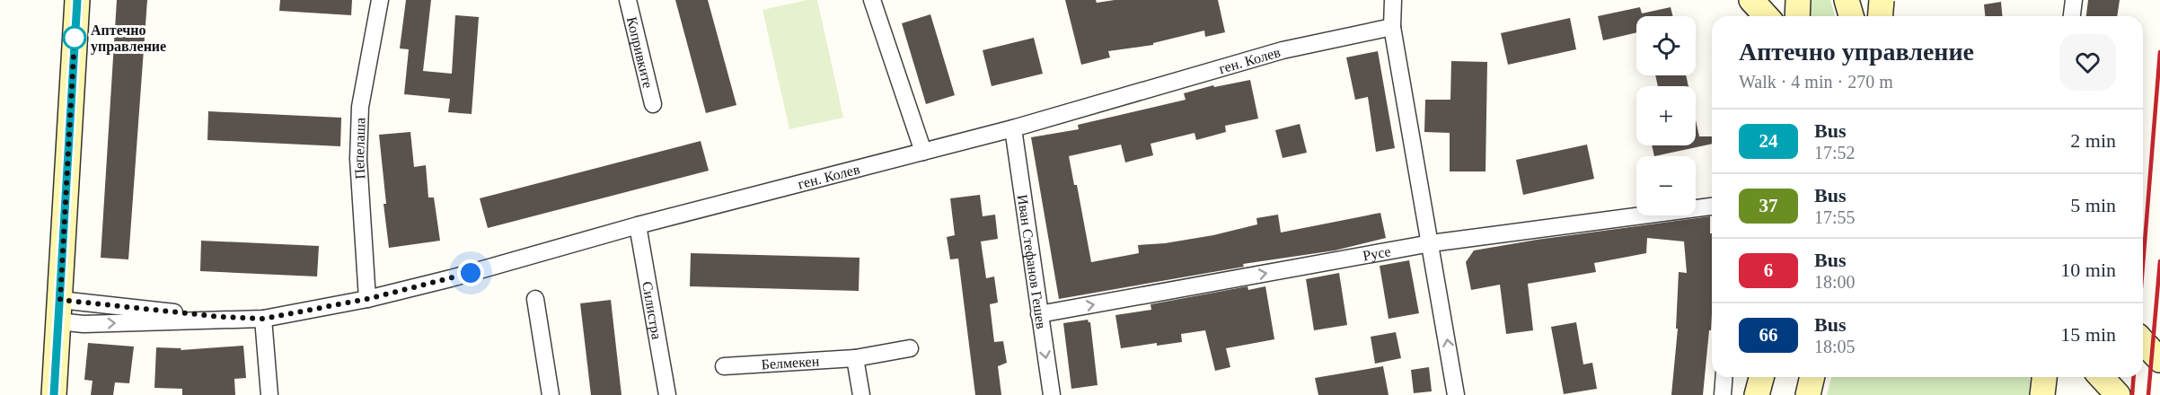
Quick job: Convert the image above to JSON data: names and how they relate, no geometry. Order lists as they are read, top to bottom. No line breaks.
{"streets":{"street":["Копривките","ген. Колев","Пепелаша","Русе","Иван Стефанов Гешев","Силистра","Белмекен"]},"crossings":[["ген. Колев","Пепелаша"],["ген. Колев","Иван Стефанов Гешев"],["ген. Колев","Силистра"],["Русе","Иван Стефанов Гешев"]],"one_way":["Русе"],"places":["Аптечно управление"],"lines":["bus line 24"],"page":{"map_buttons":["+","−"],"heading":["Аптечно управление","Walk · 4 min · 270 m"],"list":[{"mark":"24","name":"Bus","note":"17:52","value":"2 min"},{"mark":"37","name":"Bus","note":"17:55","value":"5 min"},{"mark":"6","name":"Bus","note":"18:00","value":"10 min"},{"mark":"66","name":"Bus","note":"18:05","value":"15 min"}]}}
